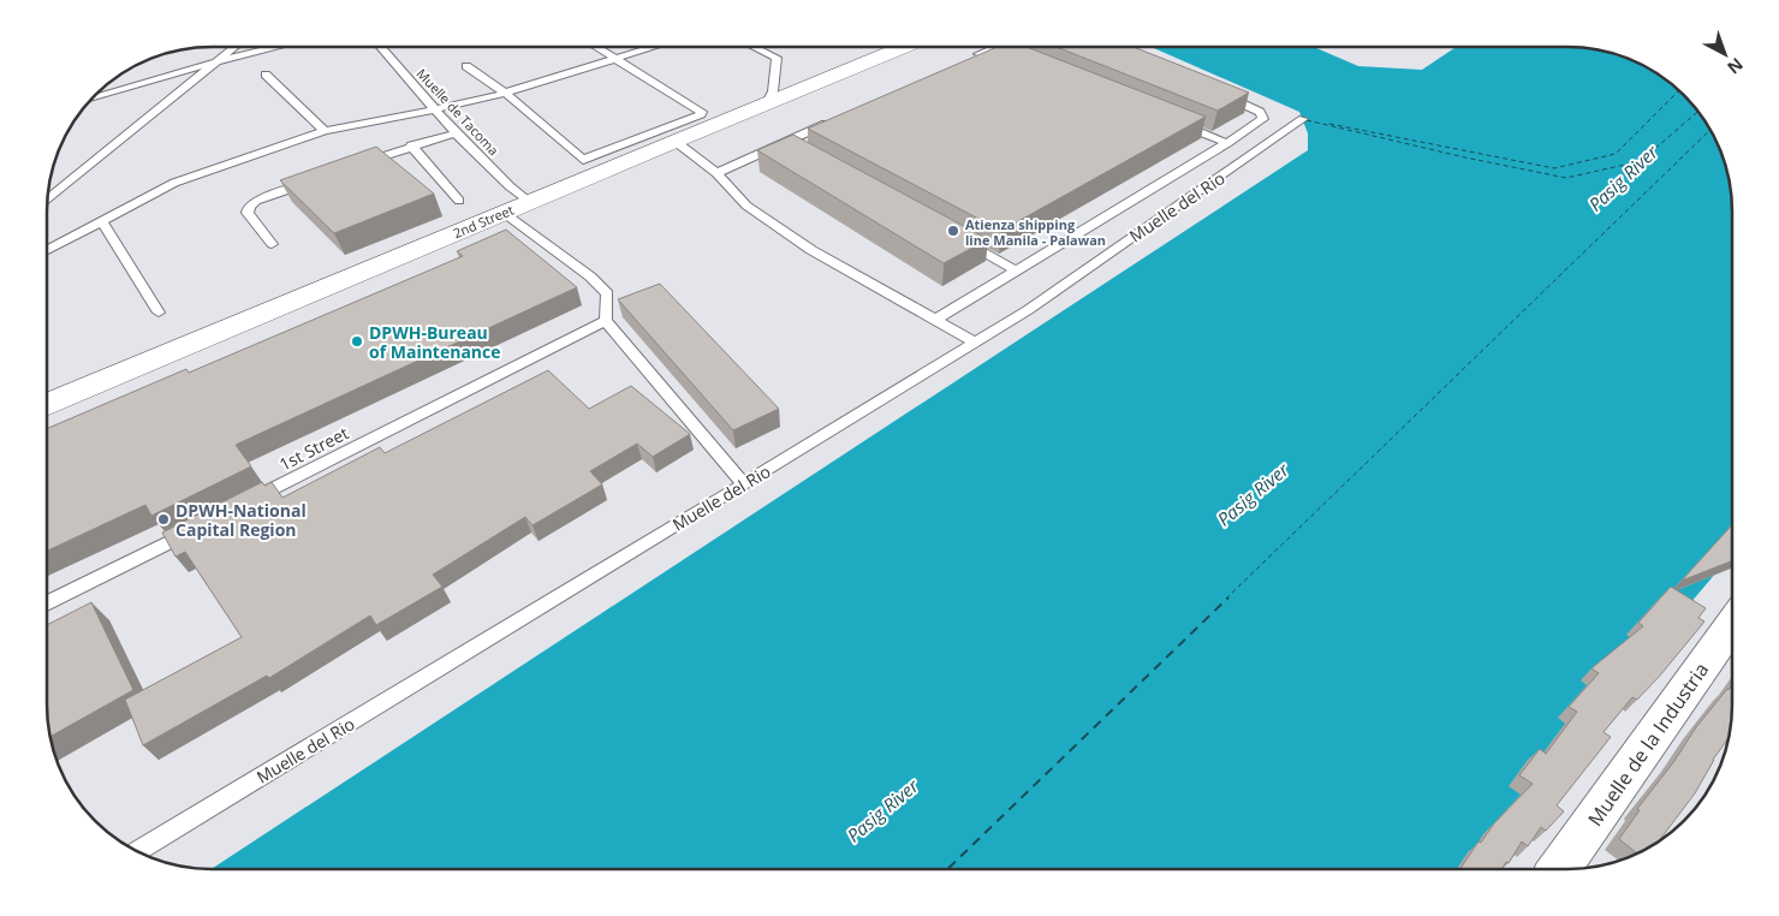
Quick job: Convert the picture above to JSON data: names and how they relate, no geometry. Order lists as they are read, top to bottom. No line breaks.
{"streets":{"street":["2nd Street","Muelle de la Industria"],"lane":["Muelle de Tacoma","Muelle del Rio","1st Street"]},"crossings":[["Muelle de Tacoma","2nd Street"]],"water":["Pasig River"],"places":["Atienza shipping line Manila - Palawan","DPWH-Bureau of Maintenance","DPWH-National Capital Region"],"north":"bottom right"}
